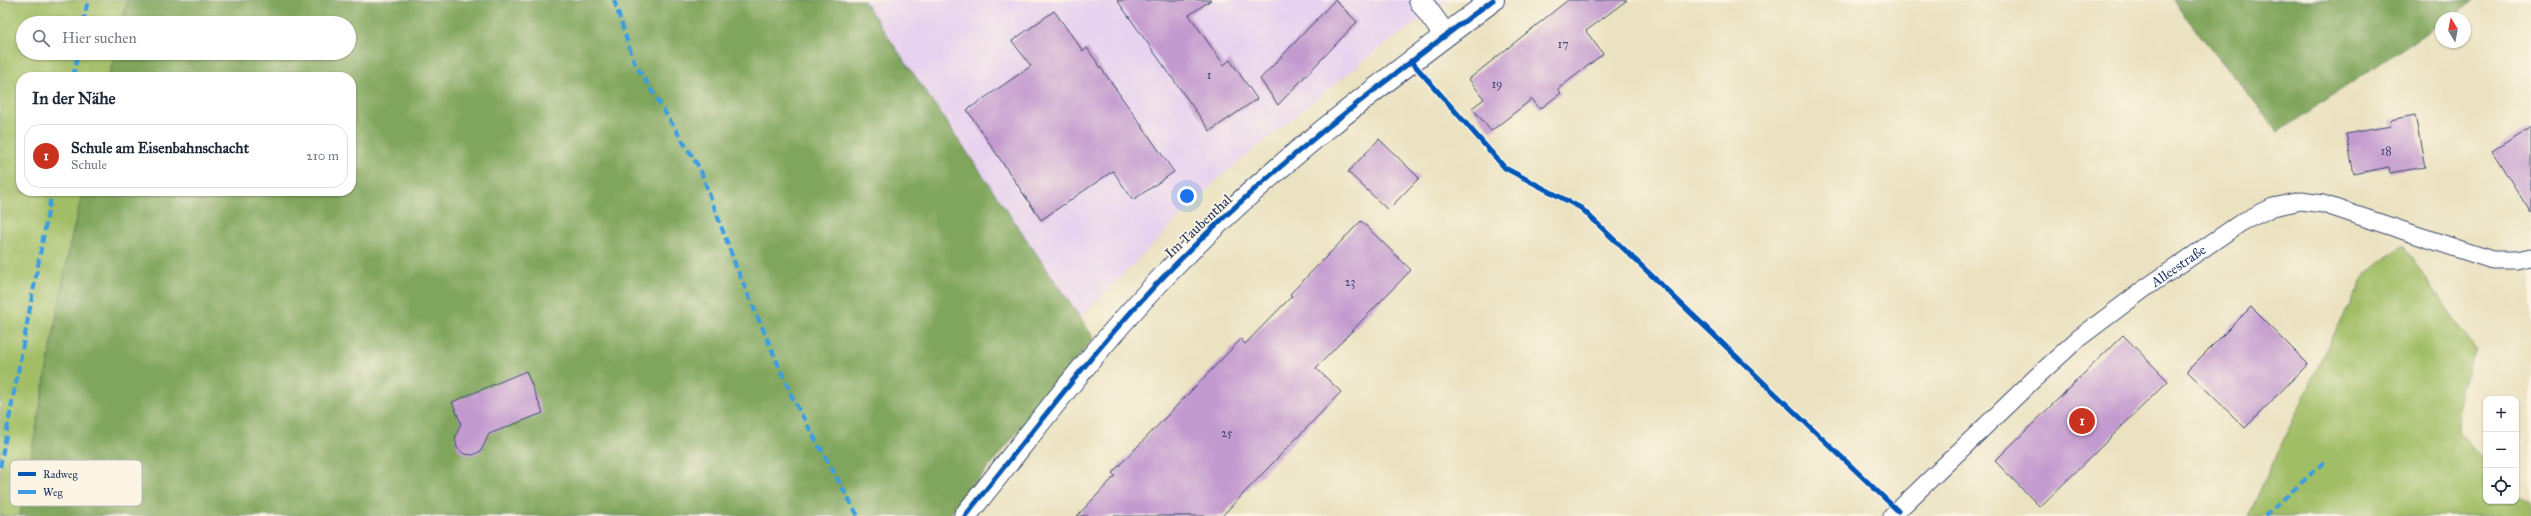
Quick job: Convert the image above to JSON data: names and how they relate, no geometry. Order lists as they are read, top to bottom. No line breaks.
{"streets":{"street":["Im Taubenthal"],"lane":["Alleestraße"]},"house_numbers":["17","1","19","18","23","25"],"legend":["Radweg","Weg"],"north":"top","page":{"search":"Hier suchen","heading":"In der Nähe","list":[{"mark":"1","name":"Schule am Eisenbahnschacht","note":"Schule","value":"210 m"}],"map_buttons":["+","−"],"pins":"1"}}
